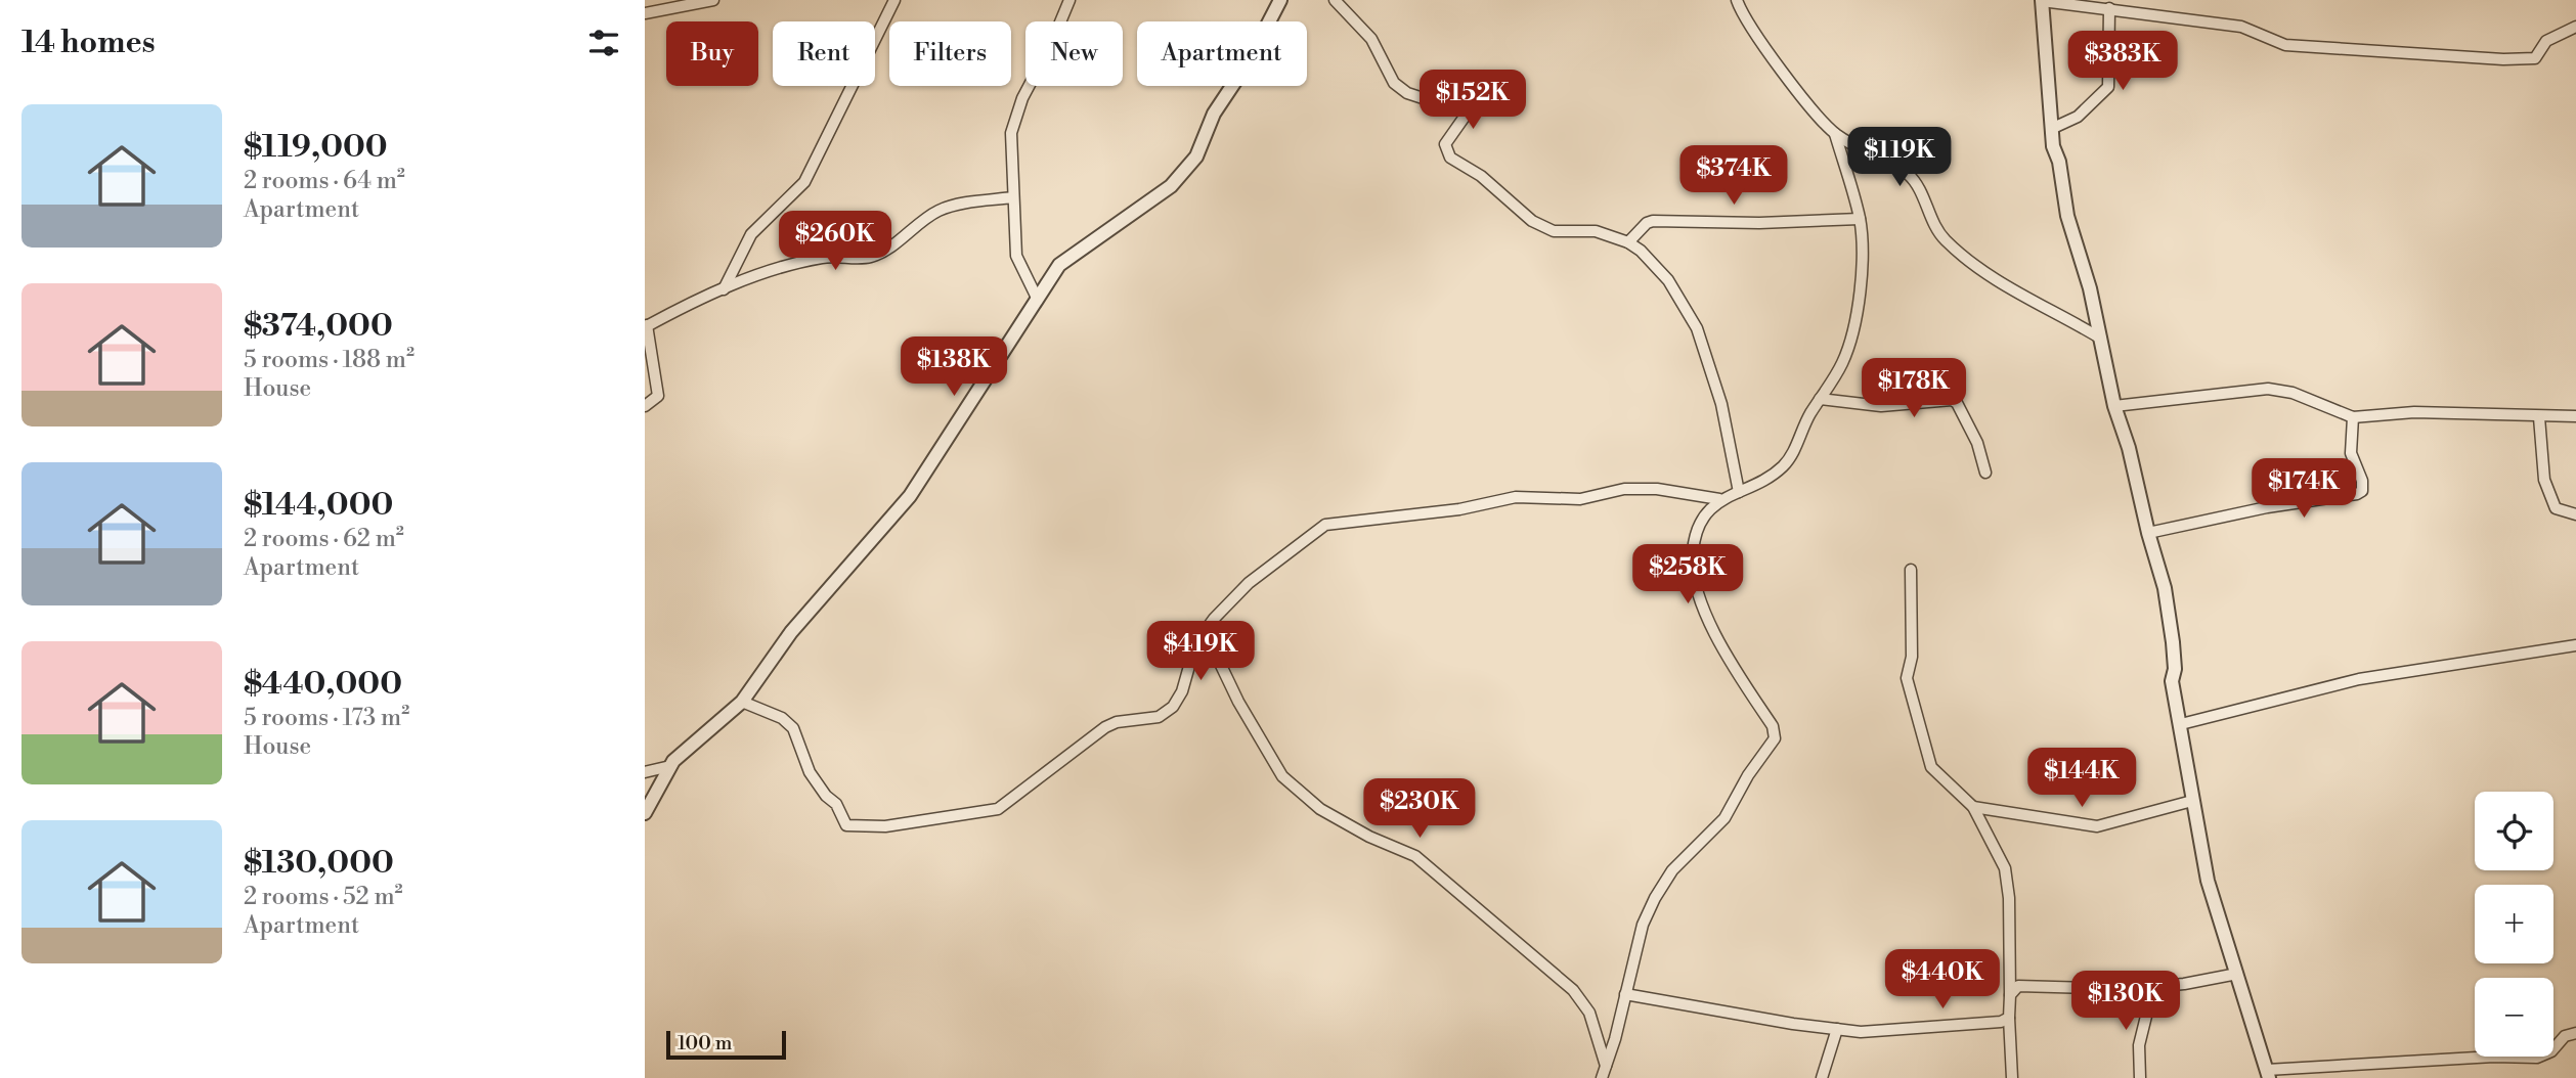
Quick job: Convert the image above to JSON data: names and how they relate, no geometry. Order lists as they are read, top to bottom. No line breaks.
{"scale_bar":"100 m","page":{"heading":"14 homes","chip":["Buy","Rent","Filters","New","Apartment"],"price":["$383K","$152K","$119K","$374K","$260K","$138K","$178K","$174K","$258K","$419K","$144K","$230K","$440K","$130K"],"list":[{"name":"$119,000","note":"2 rooms · 64 m² · Apartment"},{"name":"$374,000","note":"5 rooms · 188 m² · House"},{"name":"$144,000","note":"2 rooms · 62 m² · Apartment"},{"name":"$440,000","note":"5 rooms · 173 m² · House"},{"name":"$130,000","note":"2 rooms · 52 m² · Apartment"}],"map_buttons":["+","−"],"scale":"100 m"}}
